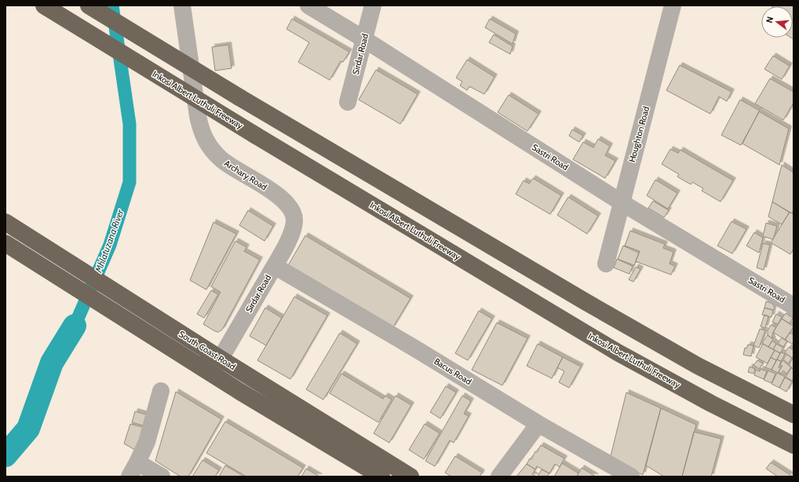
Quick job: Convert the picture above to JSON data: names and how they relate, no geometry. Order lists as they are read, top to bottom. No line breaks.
{"streets":{"highway":["Inkosi Albert Luthuli Freeway","South Coast Road"],"street":["Sirdar Road","Houghton Road","Sastri Road","Archary Road","Bacus Road"]},"crossings":[["Sirdar Road","Sastri Road"],["Sirdar Road","Archary Road"],["Sirdar Road","South Coast Road"],["Sirdar Road","Bacus Road"],["Houghton Road","Sastri Road"]],"water":["Mhlatuzana River"],"north":"left"}
